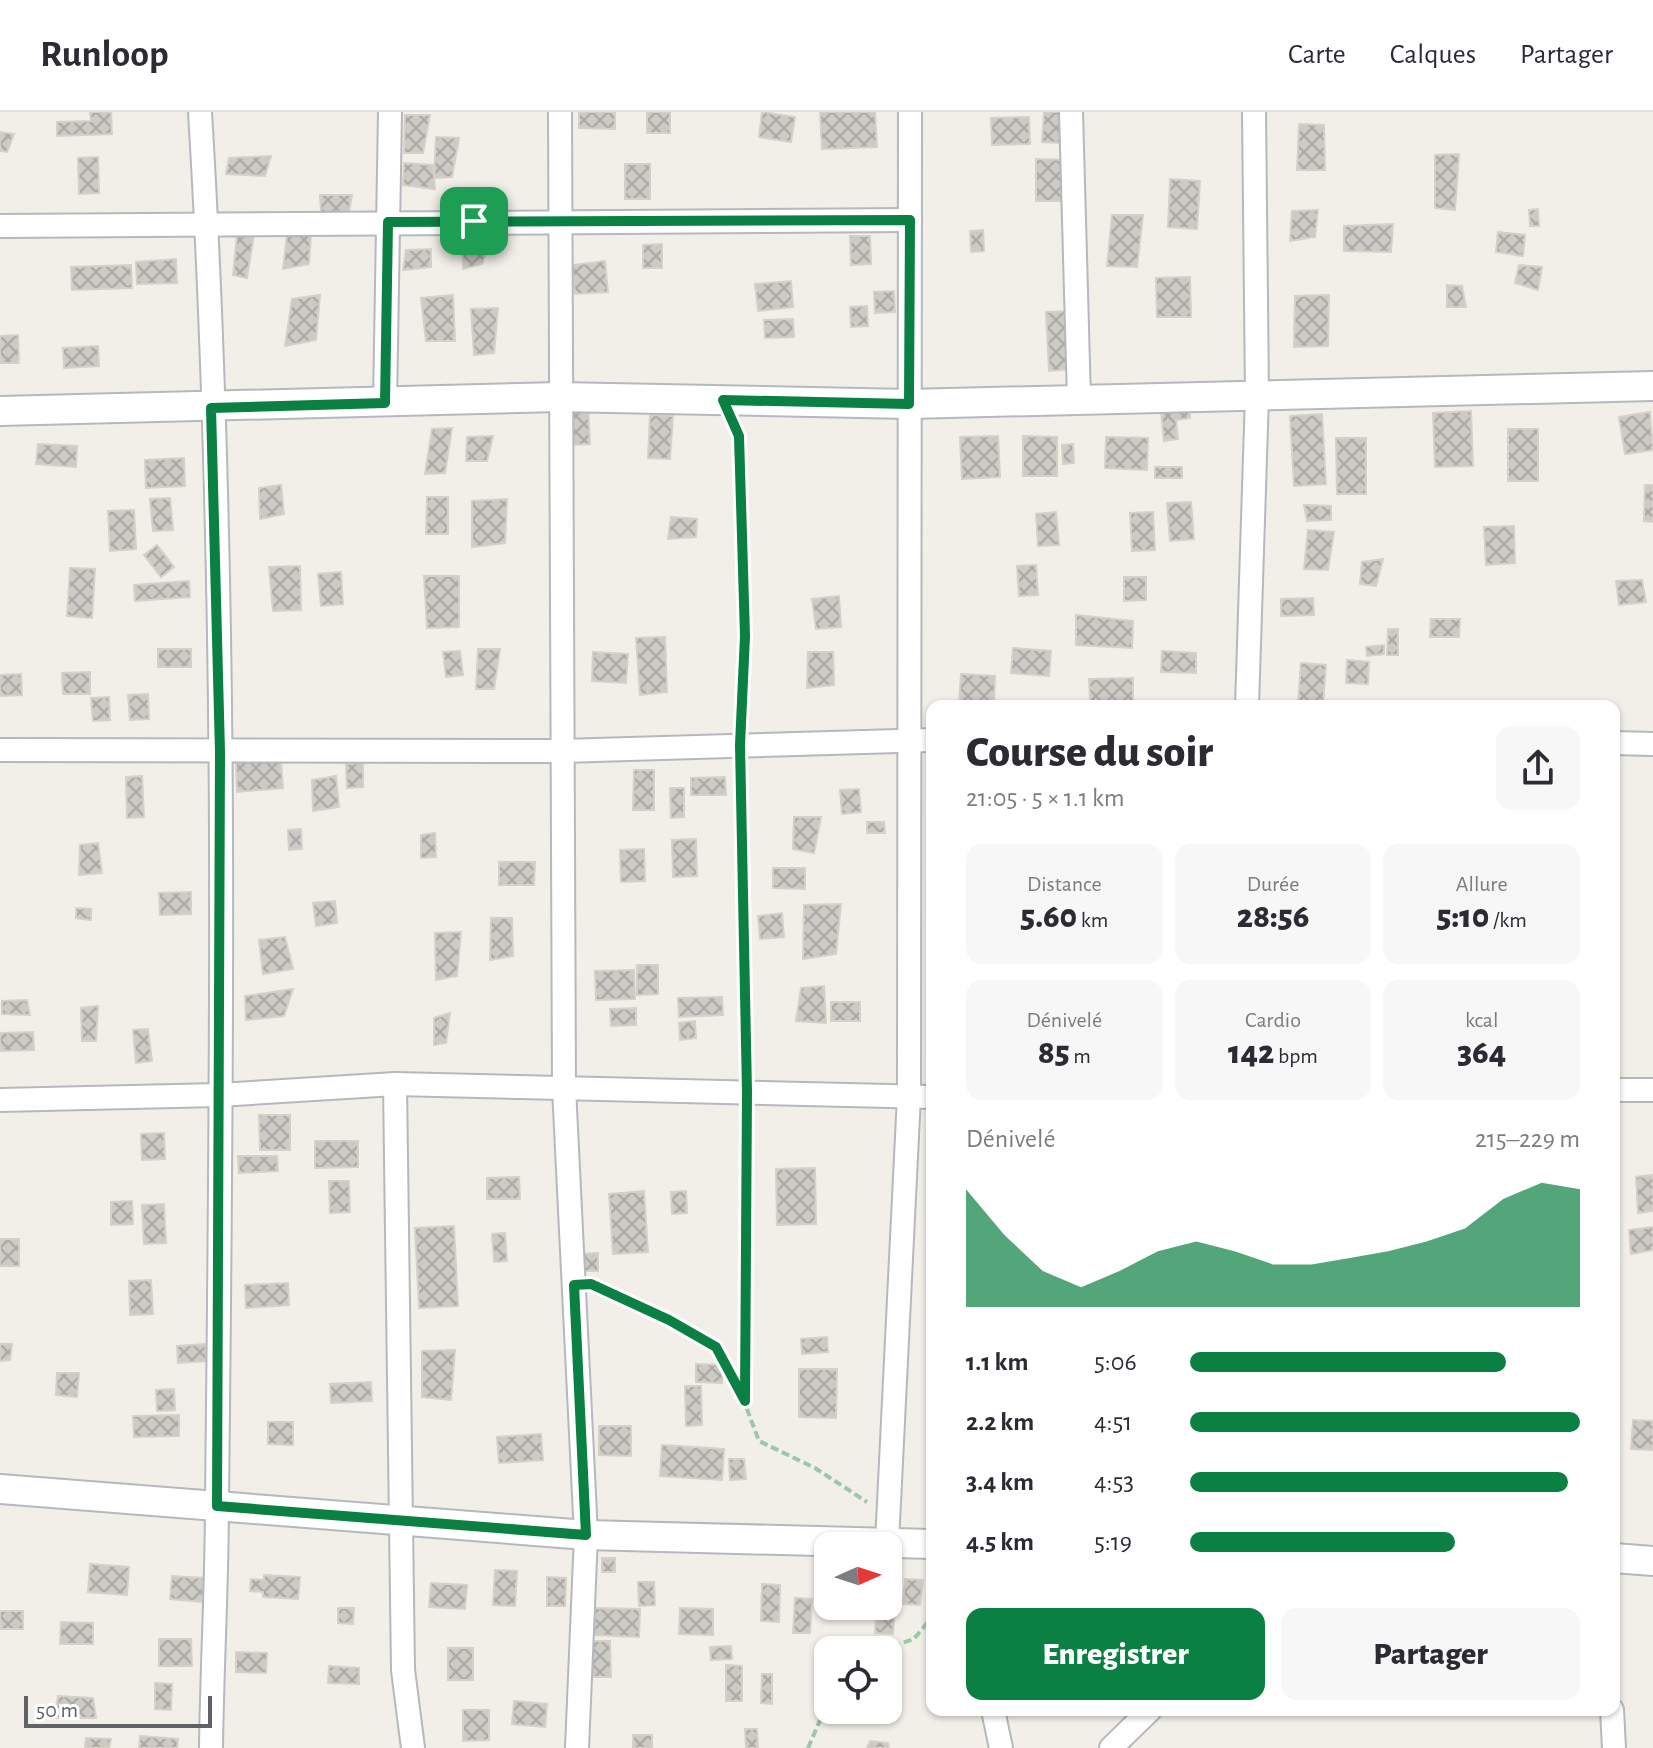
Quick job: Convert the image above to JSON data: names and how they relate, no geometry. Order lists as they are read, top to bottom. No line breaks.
{"scale_bar":"50 m","north":"right","page":{"header":"Runloop","nav":["Carte","Calques","Partager"],"heading":["Course du soir","21:05 · 5 × 1.1 km"],"stats":[["Distance","5.60 km"],["Durée","28:56"],["Allure","5:10 /km"],["Dénivelé","85 m"],["Cardio","142 bpm"],["kcal","364"]],"chart":["Dénivelé","215–229 m"],"list":[{"name":"1.1 km","note":"5:06"},{"name":"2.2 km","note":"4:51"},{"name":"3.4 km","note":"4:53"},{"name":"4.5 km","note":"5:19"}],"buttons":["Enregistrer","Partager"],"scale":"50 m"}}
